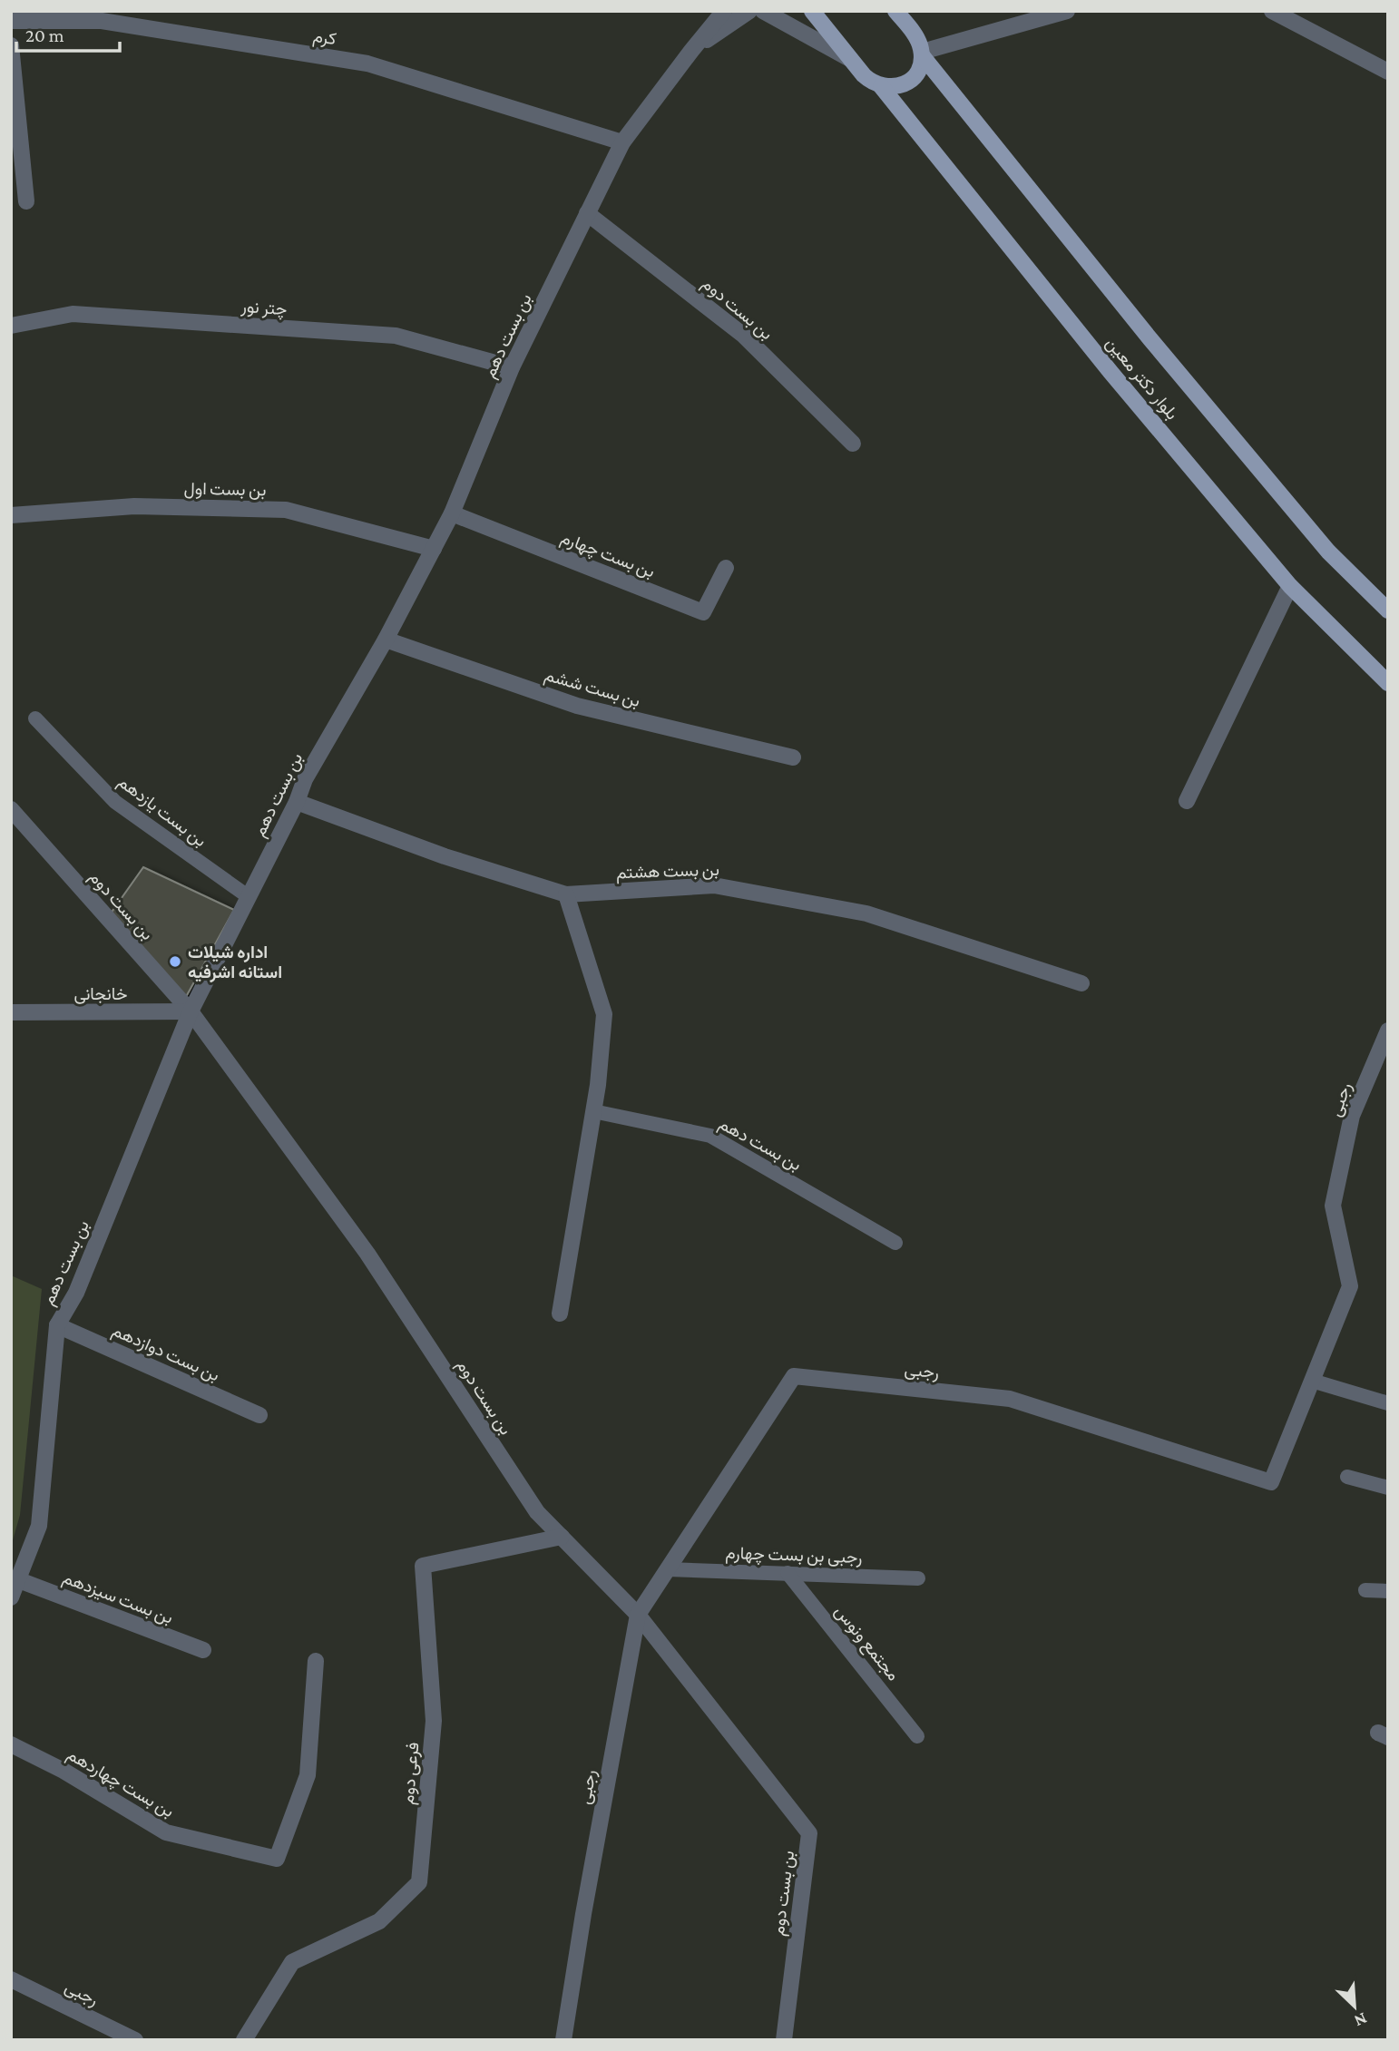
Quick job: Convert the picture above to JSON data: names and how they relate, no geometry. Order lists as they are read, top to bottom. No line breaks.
{"streets":{"main road":["بلوار دکتر معین"],"street":["کرم","چتر نور","بن بست دوم","بن بست دهم","بن بست اول","بن بست چهارم","بن بست ششم","بن بست هشتم","خانجانی","رجبی","بن بست دوازدهم","بن بست سیزدهم","فرعی دوم","بن بست چهاردهم"],"lane":["بن بست یازدهم","رجبی بن بست چهارم","مجتمع ونوس"]},"crossings":[["کرم","بن بست دهم"],["چتر نور","بن بست دهم"],["بن بست دوم","بن بست دهم"],["بن بست دوم","خانجانی"],["بن بست دوم","رجبی"],["بن بست دوم","فرعی دوم"],["بن بست دهم","بن بست اول"],["بن بست دهم","بن بست چهارم"],["بن بست دهم","بن بست ششم"],["بن بست دهم","بن بست یازدهم"],["بن بست دهم","بن بست هشتم"],["بن بست دهم","خانجانی"],["بن بست دهم","بن بست دوازدهم"],["بن بست دهم","بن بست سیزدهم"],["رجبی","رجبی بن بست چهارم"],["رجبی بن بست چهارم","مجتمع ونوس"]],"places":["اداره شیلات استانه اشرفیه"],"scale_bar":"20 m","north":"bottom right"}
